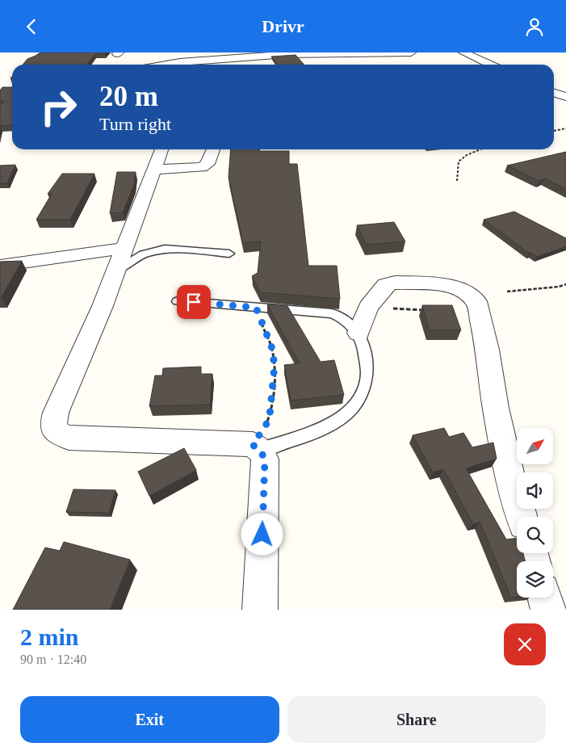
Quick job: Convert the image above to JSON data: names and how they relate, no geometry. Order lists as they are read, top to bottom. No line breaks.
{"north":"top right","page":{"header":"Drivr","turn":["20 m","Turn right"],"heading":["2 min","90 m · 12:40"],"buttons":["Exit","Share"]}}
